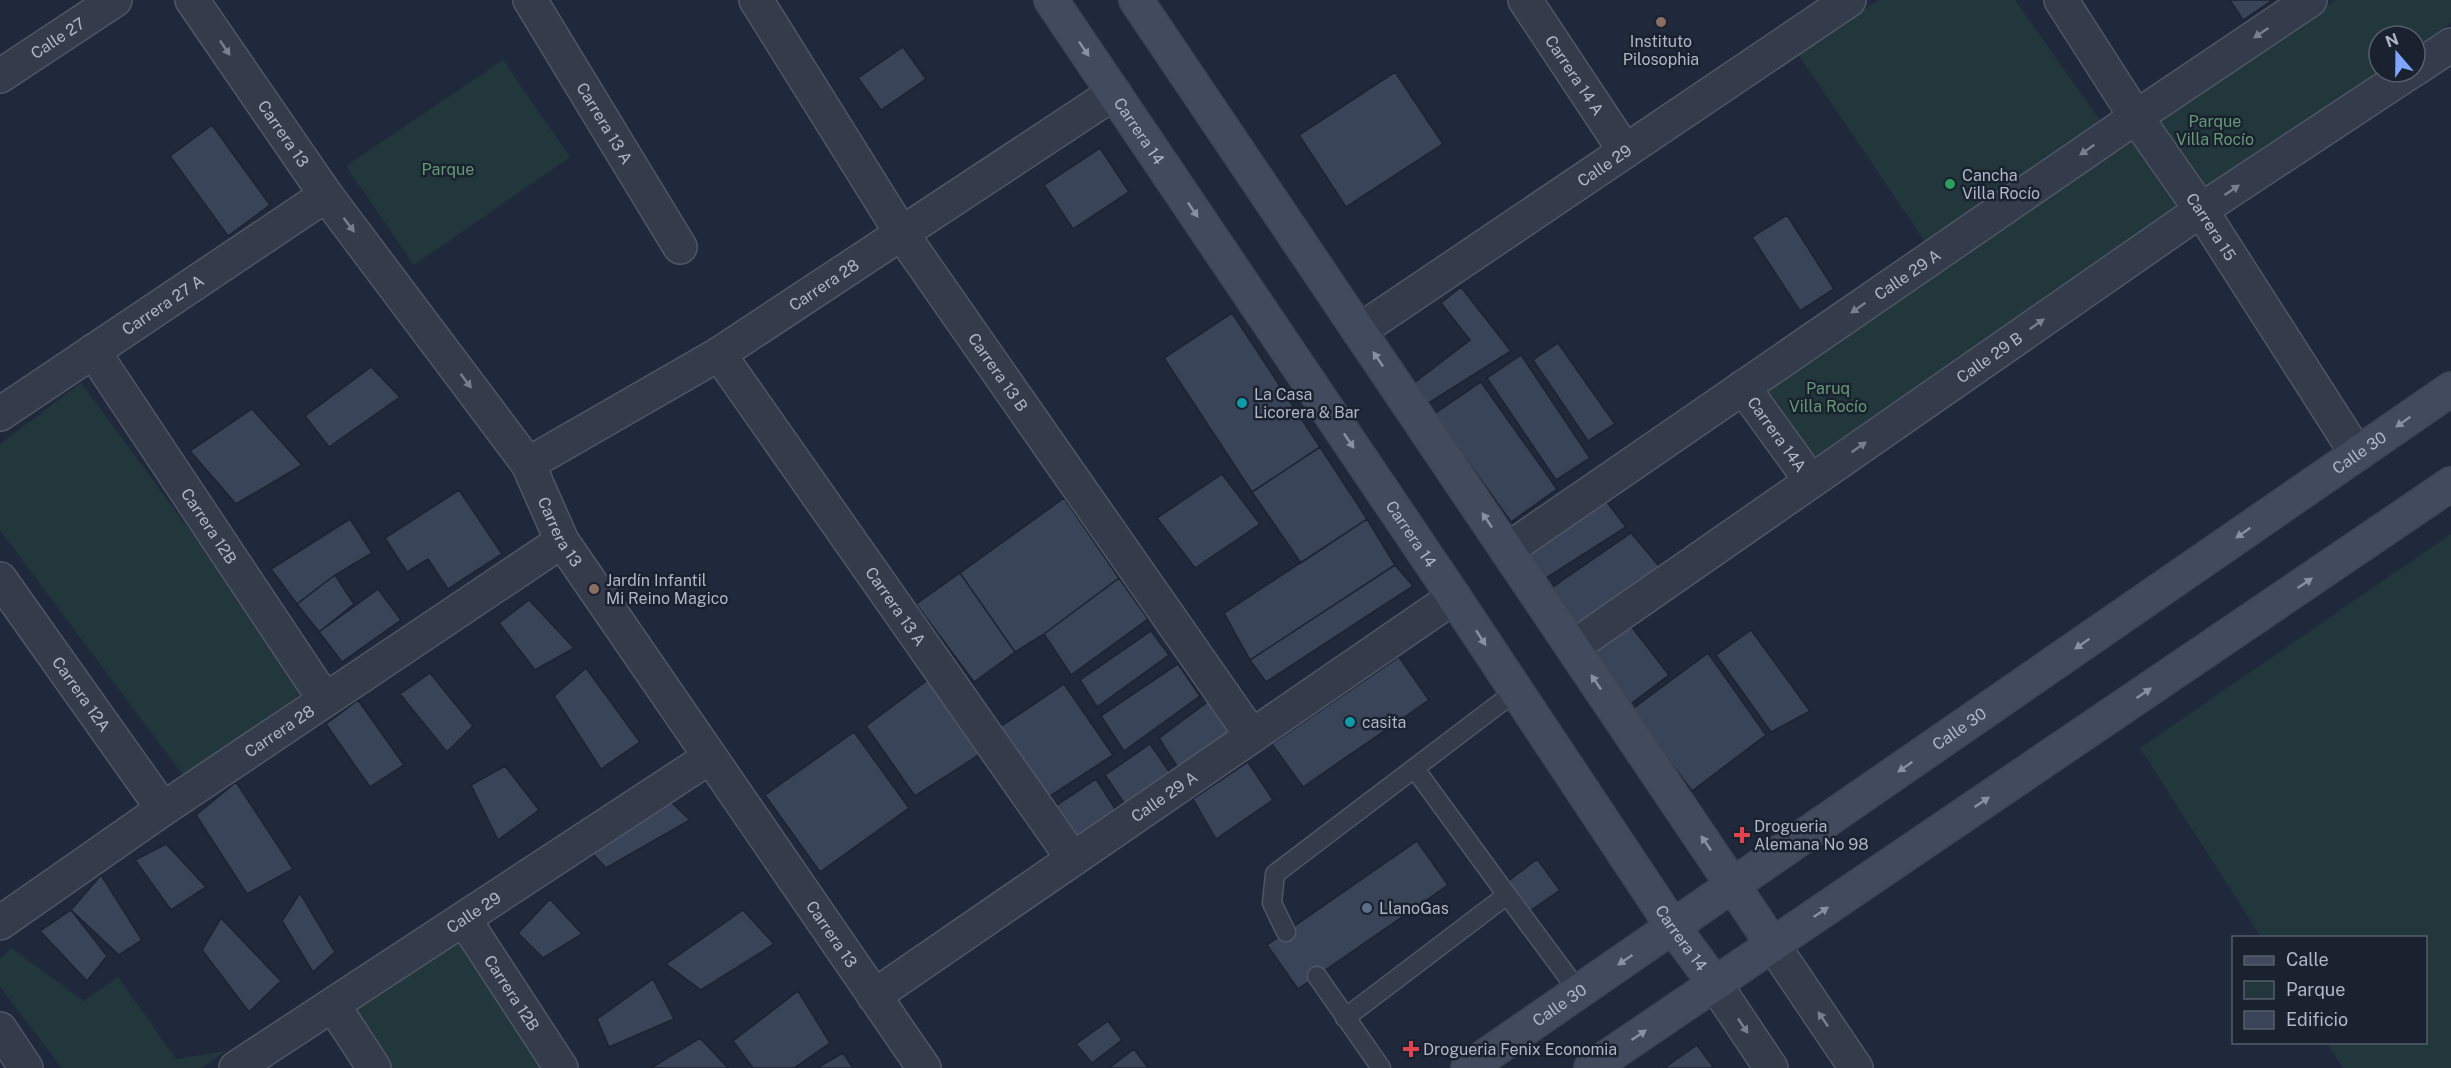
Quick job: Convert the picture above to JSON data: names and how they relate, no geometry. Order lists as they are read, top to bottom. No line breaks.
{"streets":{"street":["Calle 27","Carrera 14 A","Carrera 13 A","Carrera 14","Carrera 13","Calle 29","Carrera 15","Calle 29 A","Carrera 28","Carrera 27 A","Calle 29 B","Carrera 13 B","Carrera 14A","Calle 30","Carrera 12B","Carrera 12A"]},"crossings":[["Carrera 14 A","Calle 29"],["Carrera 13 A","Calle 29 A"],["Carrera 13 A","Carrera 28"],["Carrera 14","Calle 29 A"],["Carrera 14","Carrera 28"],["Carrera 14","Calle 30"],["Carrera 13","Calle 29"],["Carrera 13","Calle 29 A"],["Carrera 13","Carrera 28"],["Carrera 13","Carrera 27 A"],["Calle 29","Carrera 12B"],["Carrera 15","Calle 29 A"],["Carrera 15","Calle 29 B"],["Carrera 15","Calle 30"],["Calle 29 A","Carrera 13 B"],["Calle 29 A","Carrera 14A"],["Carrera 28","Carrera 13 B"],["Carrera 28","Carrera 12B"],["Carrera 28","Carrera 12A"],["Carrera 27 A","Carrera 12B"],["Calle 29 B","Carrera 14A"]],"one_way":["Carrera 13","Calle 29 A","Calle 29 B"],"parks":["Parque Villa Rocío","Parque","Paruq Villa Rocío"],"places":{"other":["Instituto Pilosophia","Cancha Villa Rocío","La Casa Licorera & Bar","Jardín Infantil Mi Reino Magico","casita","LlanoGas"],"health":["Drogueria Alemana No 98","Drogueria Fenix Economia"]},"legend":["Calle","Parque","Edificio"],"north":"top"}
